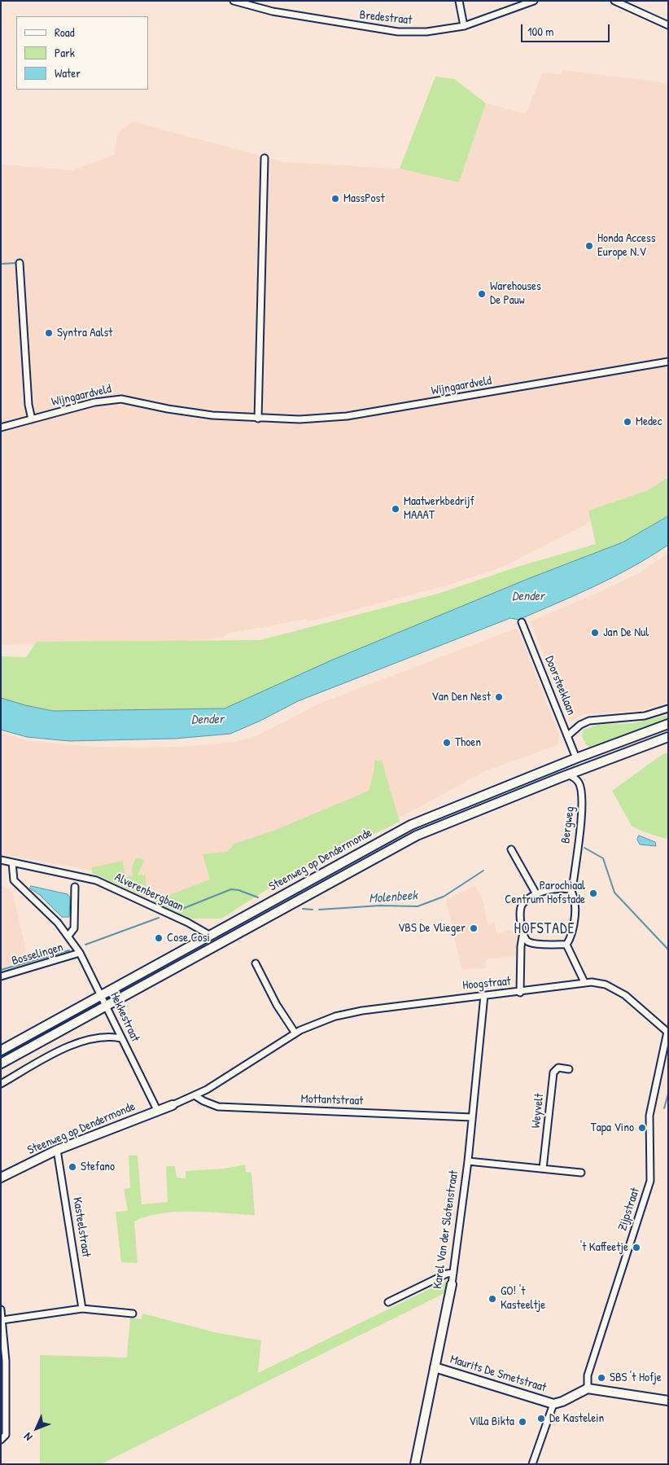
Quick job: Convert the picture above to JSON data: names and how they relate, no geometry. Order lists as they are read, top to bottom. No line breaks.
{"streets":{"main road":["Steenweg op Dendermonde","Karel Van der Slotenstraat","Maurits De Smetstraat"],"street":["Bredestraat","Wijngaardveld","Doorsteeklaan","Bergweg","Alverenbergbaan","Bosselingen","Hoogstraat","Hekkestraat","Mottantstraat","Weyvelt","Zijpstraat","Kasteelstraat"]},"crossings":[["Doorsteeklaan","Steenweg op Dendermonde"],["Bergweg","Steenweg op Dendermonde"],["Steenweg op Dendermonde","Alverenbergbaan"],["Steenweg op Dendermonde","Hoogstraat"],["Steenweg op Dendermonde","Hekkestraat"],["Steenweg op Dendermonde","Kasteelstraat"],["Alverenbergbaan","Hekkestraat"],["Bosselingen","Hekkestraat"],["Hoogstraat","Mottantstraat"],["Hoogstraat","Zijpstraat"],["Hoogstraat","Karel Van der Slotenstraat"],["Mottantstraat","Karel Van der Slotenstraat"],["Karel Van der Slotenstraat","Maurits De Smetstraat"]],"districts":["HOFSTADE"],"water":["Dender","Molenbeek"],"places":["MassPost","Honda Access Europe N.V","Warehouses De Pauw","Syntra Aalst","Medec","Maatwerkbedrijf MAAAT","Jan De Nul","Van Den Nest","Thoen","Parochiaal Centrum Hofstade","VBS De Vlieger","Cose Cosi","Tapa Vino","Stefano","'t Kaffeetje","GO! 't Kasteeltje","SBS 't Hofje","De Kastelein","Villa Bikta"],"legend":["Road","Park","Water"],"scale_bar":"100 m","north":"bottom left"}
